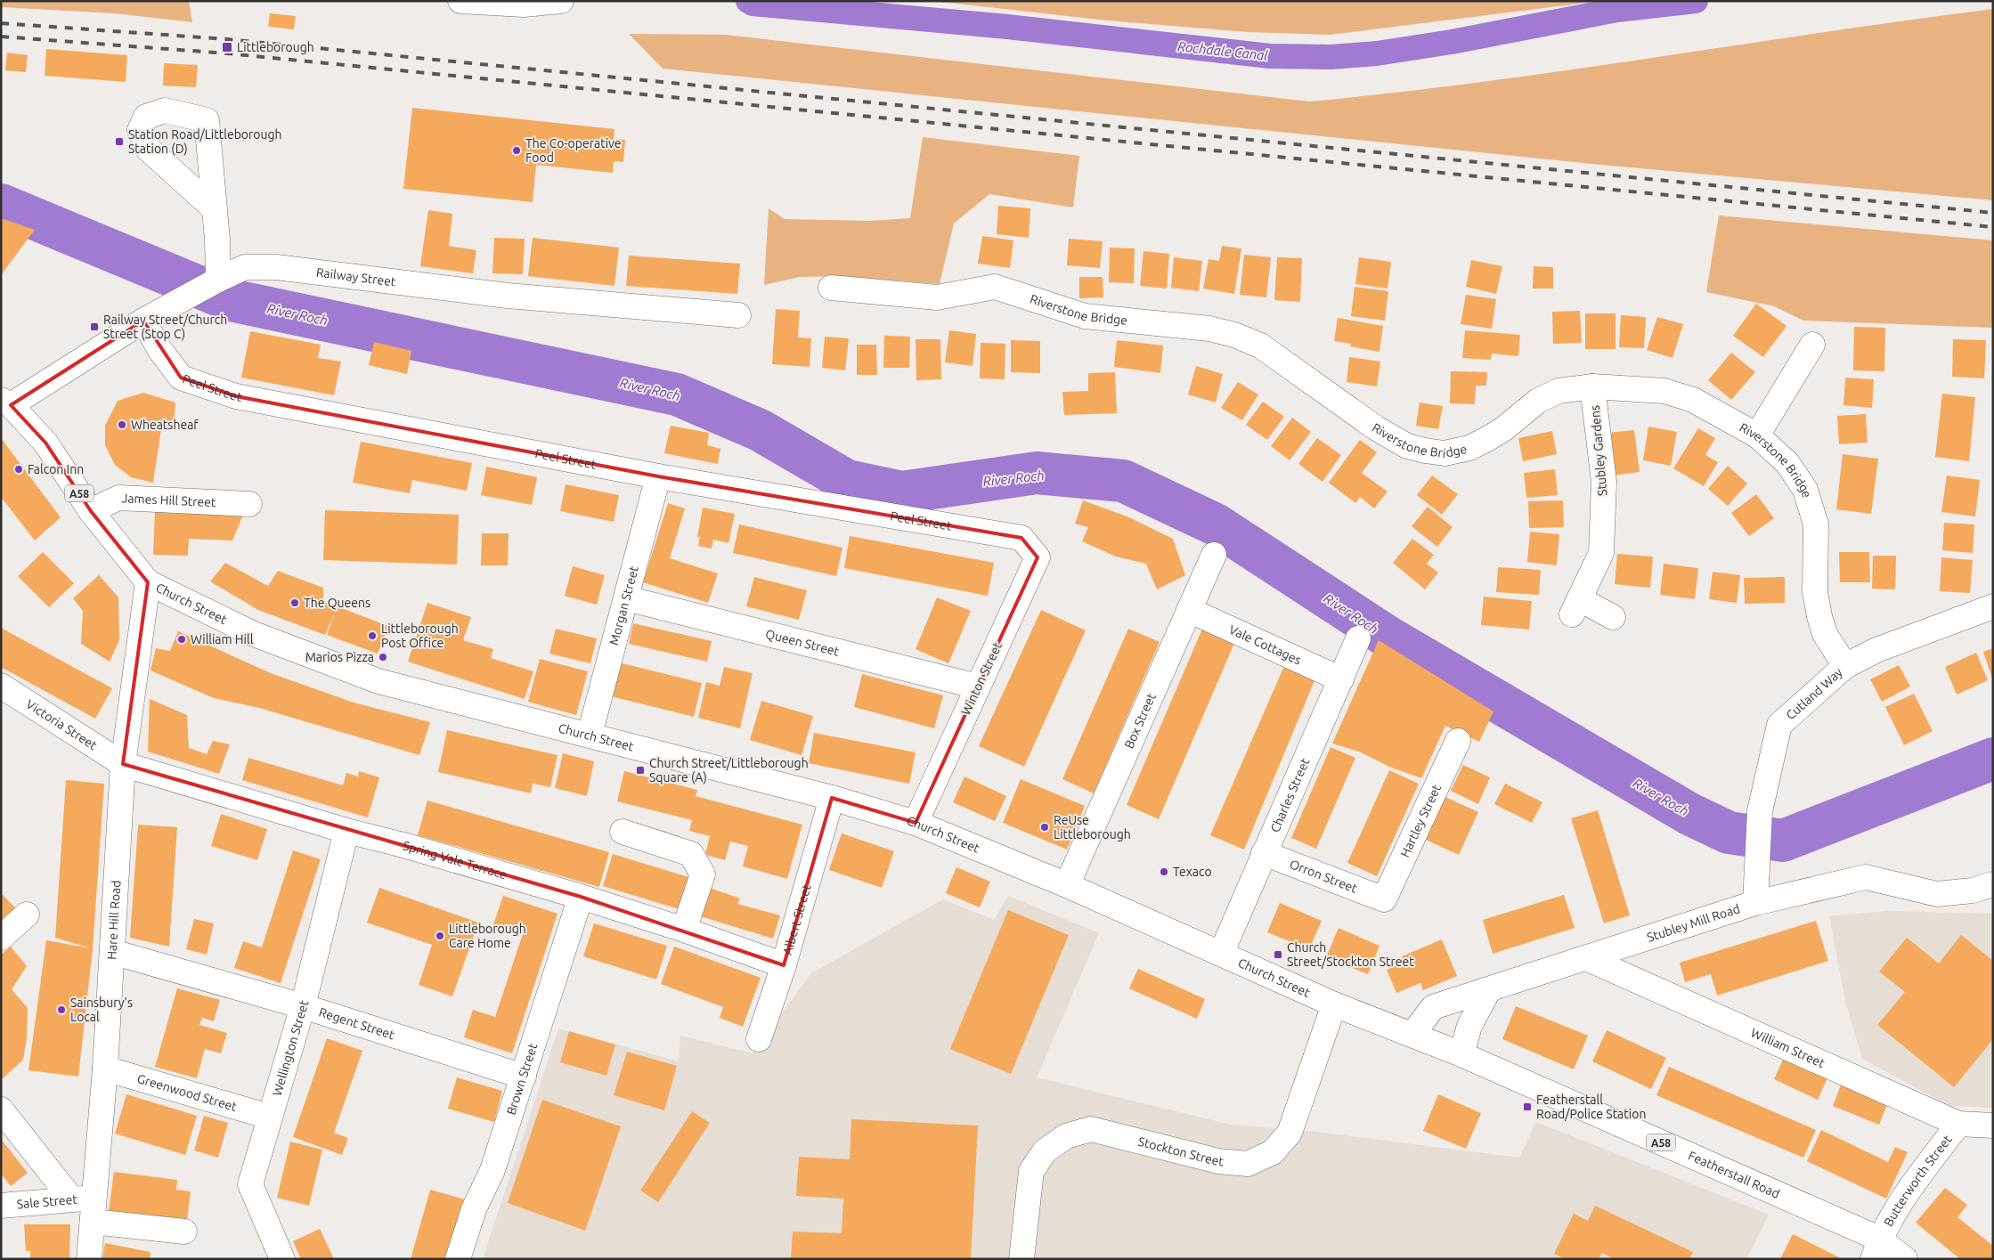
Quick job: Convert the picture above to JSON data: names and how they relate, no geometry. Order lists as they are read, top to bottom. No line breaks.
{"streets":{"main road":["Railway Street","Riverstone Bridge","Peel Street","Stubley Gardens","A58","James Hill Street","Church Street","Morgan Street","Queen Street","Vale Cottages","Winton Street","Cutland Way","Box Street","Victoria Street","Charles Street","Hartley Street","Spring Vale Terrace","Orron Street","Albert Street","Hare Hill Road","Stubley Mill Road","Regent Street","Wellington Street","William Street","Brown Street","Greenwood Street","Stockton Street","Featherstall Road","Butterworth Street","Sale Street"]},"crossings":[["Railway Street","Peel Street"],["Railway Street","Church Street"],["Riverstone Bridge","Stubley Gardens"],["Riverstone Bridge","Cutland Way"],["Peel Street","Morgan Street"],["Peel Street","Winton Street"],["James Hill Street","Church Street"],["Church Street","Morgan Street"],["Church Street","Winton Street"],["Church Street","Box Street"],["Church Street","Charles Street"],["Church Street","Albert Street"],["Church Street","Hare Hill Road"],["Church Street","Stubley Mill Road"],["Church Street","Stockton Street"],["Church Street","Featherstall Road"],["Morgan Street","Queen Street"],["Queen Street","Winton Street"],["Vale Cottages","Box Street"],["Vale Cottages","Charles Street"],["Cutland Way","Stubley Mill Road"],["Victoria Street","Spring Vale Terrace"],["Victoria Street","Hare Hill Road"],["Charles Street","Orron Street"],["Hartley Street","Orron Street"],["Spring Vale Terrace","Albert Street"],["Spring Vale Terrace","Hare Hill Road"],["Spring Vale Terrace","Wellington Street"],["Spring Vale Terrace","Brown Street"],["Hare Hill Road","Regent Street"],["Hare Hill Road","Greenwood Street"],["Hare Hill Road","Sale Street"],["Stubley Mill Road","William Street"],["Stubley Mill Road","Featherstall Road"],["Regent Street","Wellington Street"],["Regent Street","Brown Street"],["Wellington Street","Greenwood Street"],["William Street","Butterworth Street"],["Featherstall Road","Butterworth Street"]],"water":["Rochdale Canal","River Roch"],"places":{"transit":["Littleborough","Station Road/Littleborough Station (D)","Railway Street/Church Street (Stop C)","Church Street/Littleborough Square (A)","Church Street/Stockton Street","Featherstall Road/Police Station"],"other":["The Co-operative Food","Wheatsheaf","Falcon Inn","The Queens","Littleborough Post Office","William Hill","Marios Pizza","ReUse Littleborough","Texaco","Littleborough Care Home","Sainsbury's Local"]}}
